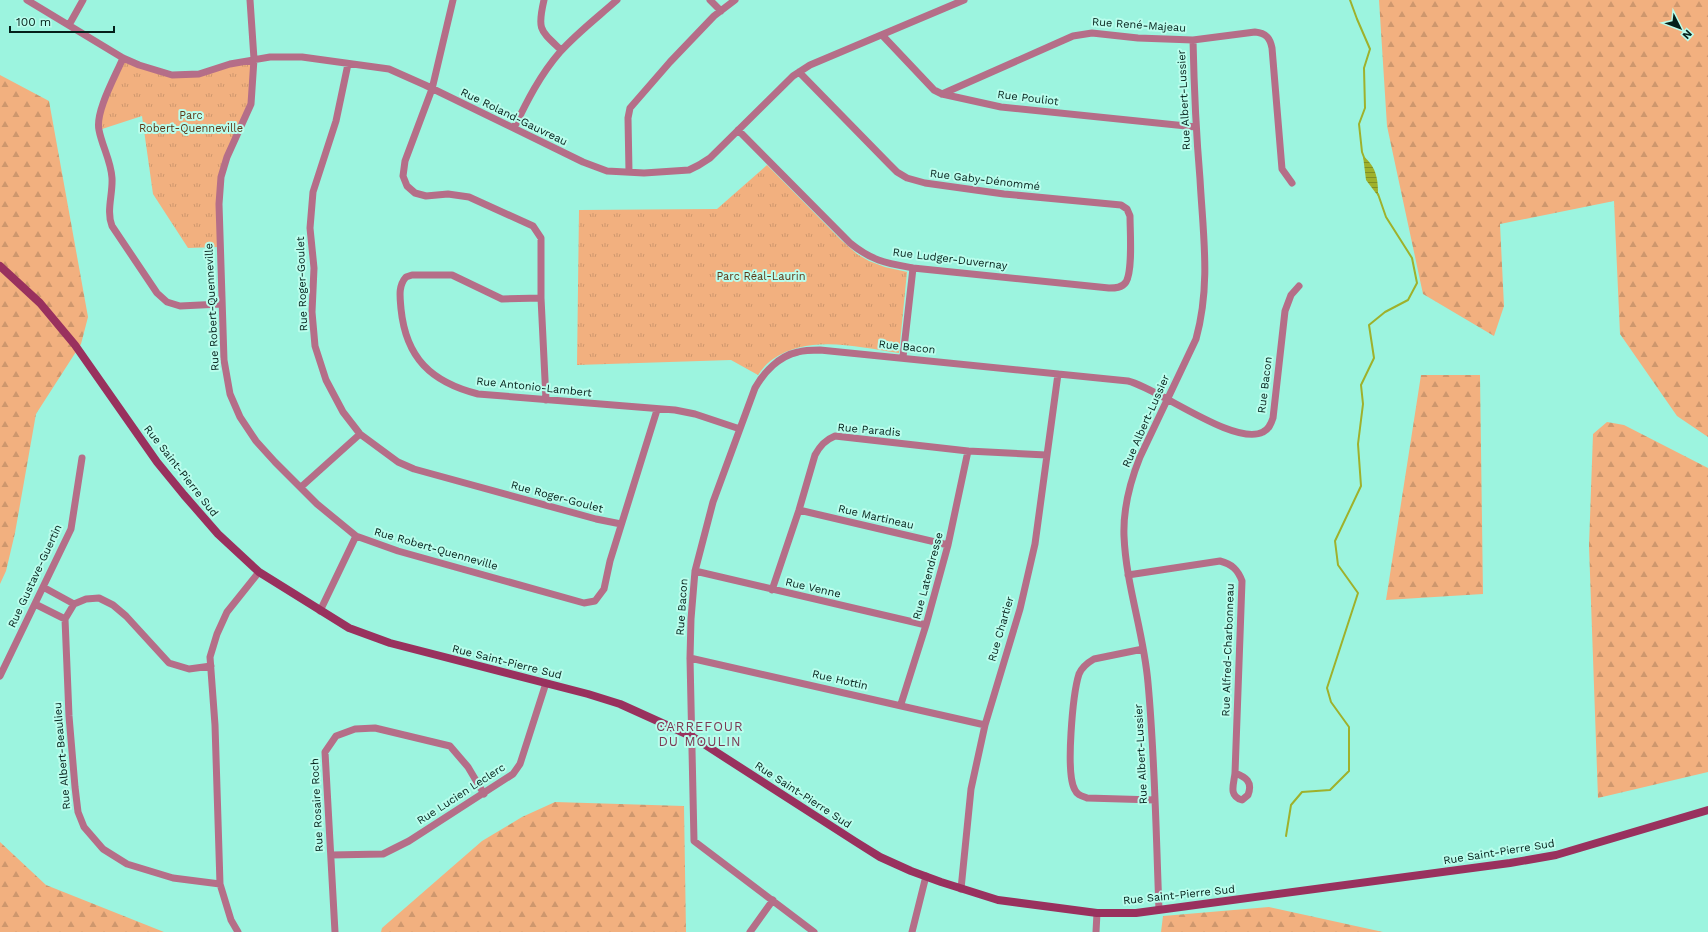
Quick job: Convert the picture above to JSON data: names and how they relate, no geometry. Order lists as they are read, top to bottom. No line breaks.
{"streets":{"street":["Rue René-Majeau","Rue Pouliot","Rue Albert-Lussier","Rue Roland-Gauvreau","Rue Gaby-Dénommé","Rue Ludger-Duvernay","Rue Roger-Goulet","Rue Robert-Quenneville","Rue Bacon","Rue Antonio-Lambert","Rue Paradis","Rue Saint-Pierre Sud","Rue Martineau","Rue Gustave-Guertin","Rue Latendresse","Rue Venne","Rue Chartier","Rue Alfred-Charbonneau","Rue Hottin","Rue Albert-Beaulieu","Rue Lucien Leclerc","Rue Rosaire Roch"]},"crossings":[["Rue René-Majeau","Rue Pouliot"],["Rue René-Majeau","Rue Albert-Lussier"],["Rue Pouliot","Rue Albert-Lussier"],["Rue Pouliot","Rue Roland-Gauvreau"],["Rue Albert-Lussier","Rue Bacon"],["Rue Albert-Lussier","Rue Saint-Pierre Sud"],["Rue Albert-Lussier","Rue Alfred-Charbonneau"],["Rue Roland-Gauvreau","Rue Gaby-Dénommé"],["Rue Roland-Gauvreau","Rue Ludger-Duvernay"],["Rue Roland-Gauvreau","Rue Roger-Goulet"],["Rue Roland-Gauvreau","Rue Robert-Quenneville"],["Rue Gaby-Dénommé","Rue Ludger-Duvernay"],["Rue Roger-Goulet","Rue Robert-Quenneville"],["Rue Bacon","Rue Antonio-Lambert"],["Rue Bacon","Rue Saint-Pierre Sud"],["Rue Bacon","Rue Venne"],["Rue Bacon","Rue Chartier"],["Rue Bacon","Rue Hottin"],["Rue Paradis","Rue Martineau"],["Rue Paradis","Rue Latendresse"],["Rue Paradis","Rue Venne"],["Rue Paradis","Rue Chartier"],["Rue Saint-Pierre Sud","Rue Chartier"],["Rue Saint-Pierre Sud","Rue Lucien Leclerc"],["Rue Martineau","Rue Latendresse"],["Rue Latendresse","Rue Venne"],["Rue Latendresse","Rue Hottin"],["Rue Chartier","Rue Hottin"],["Rue Lucien Leclerc","Rue Rosaire Roch"]],"districts":["CARREFOUR DU MOULIN"],"parks":["Parc Robert-Quenneville","Parc Réal-Laurin"],"scale_bar":"100 m","north":"bottom right"}
